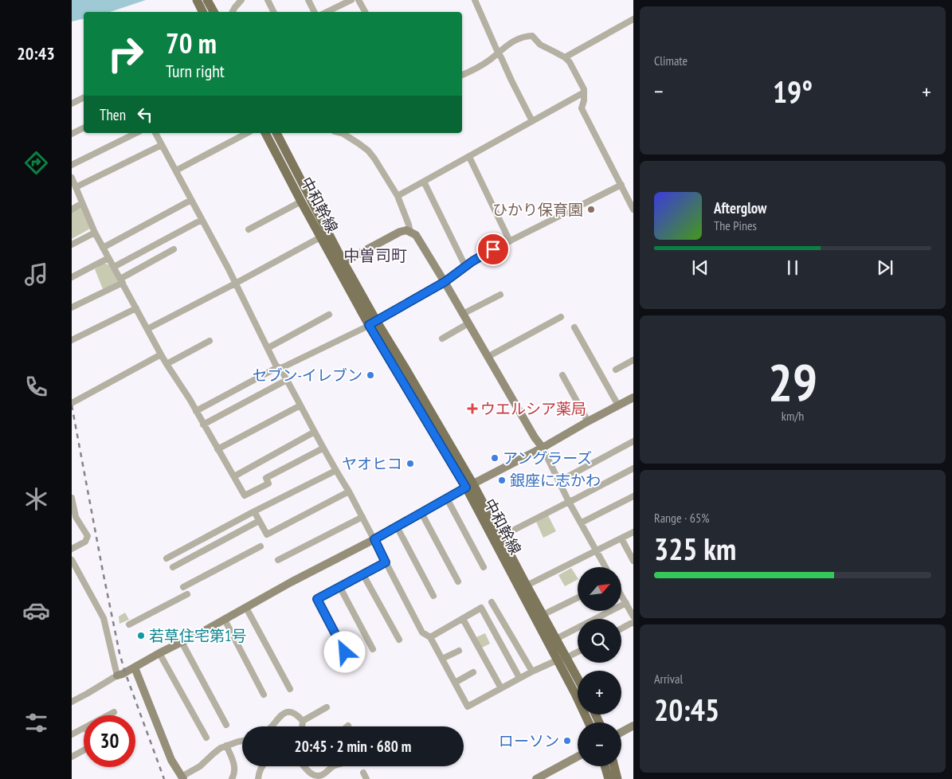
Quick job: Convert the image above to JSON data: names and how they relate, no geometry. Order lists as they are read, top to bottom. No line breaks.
{"streets":{"main road":["中和幹線"]},"districts":["中曽司町"],"places":{"other":["ひかり保育園","セブン-イレブン","アングラーズ","ヤオヒコ","銀座に志かわ","若草住宅第1号","ローソン"],"health":["ウエルシア薬局"]},"north":"top right","page":{"tabs":"20:43","tile":["Climate",["29","km/h"],["Range · 65%","325 km"],["Arrival","20:45"]],"turn":["70 m","Turn right"],"heat":["−","19°","+"],"then":"Then","song":["Afterglow","The Pines"],"map_buttons":["+","−"],"limit":"30","trip":"20:45 · 2 min · 680 m"}}
